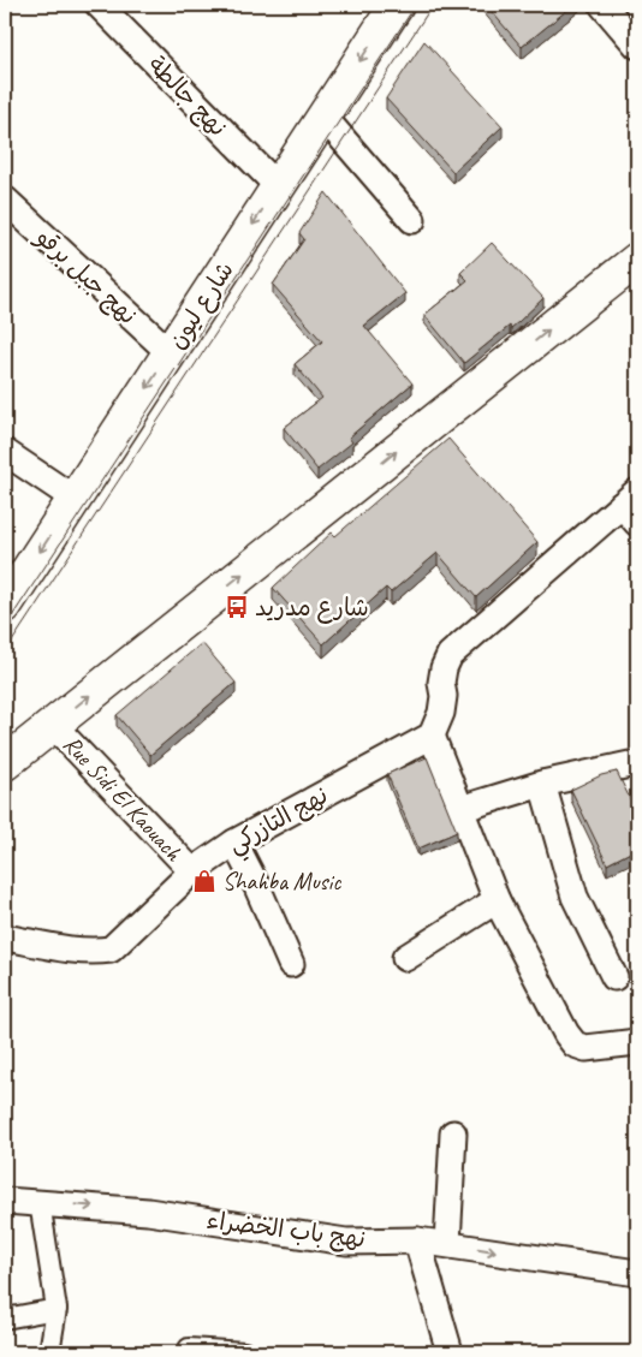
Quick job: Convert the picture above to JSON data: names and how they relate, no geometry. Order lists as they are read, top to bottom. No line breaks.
{"streets":{"street":["نهج جالطة","نهج جبل برقو","شارع ليون","Rue Sidi El Kaouach","نهج التازركي","نهج باب الخضراء"]},"crossings":[["نهج جالطة","شارع ليون"],["نهج جبل برقو","شارع ليون"],["Rue Sidi El Kaouach","نهج التازركي"]],"one_way":["نهج باب الخضراء"],"places":{"bus stop":["شارع مدريد"],"shop":["Shahba Music"]}}
